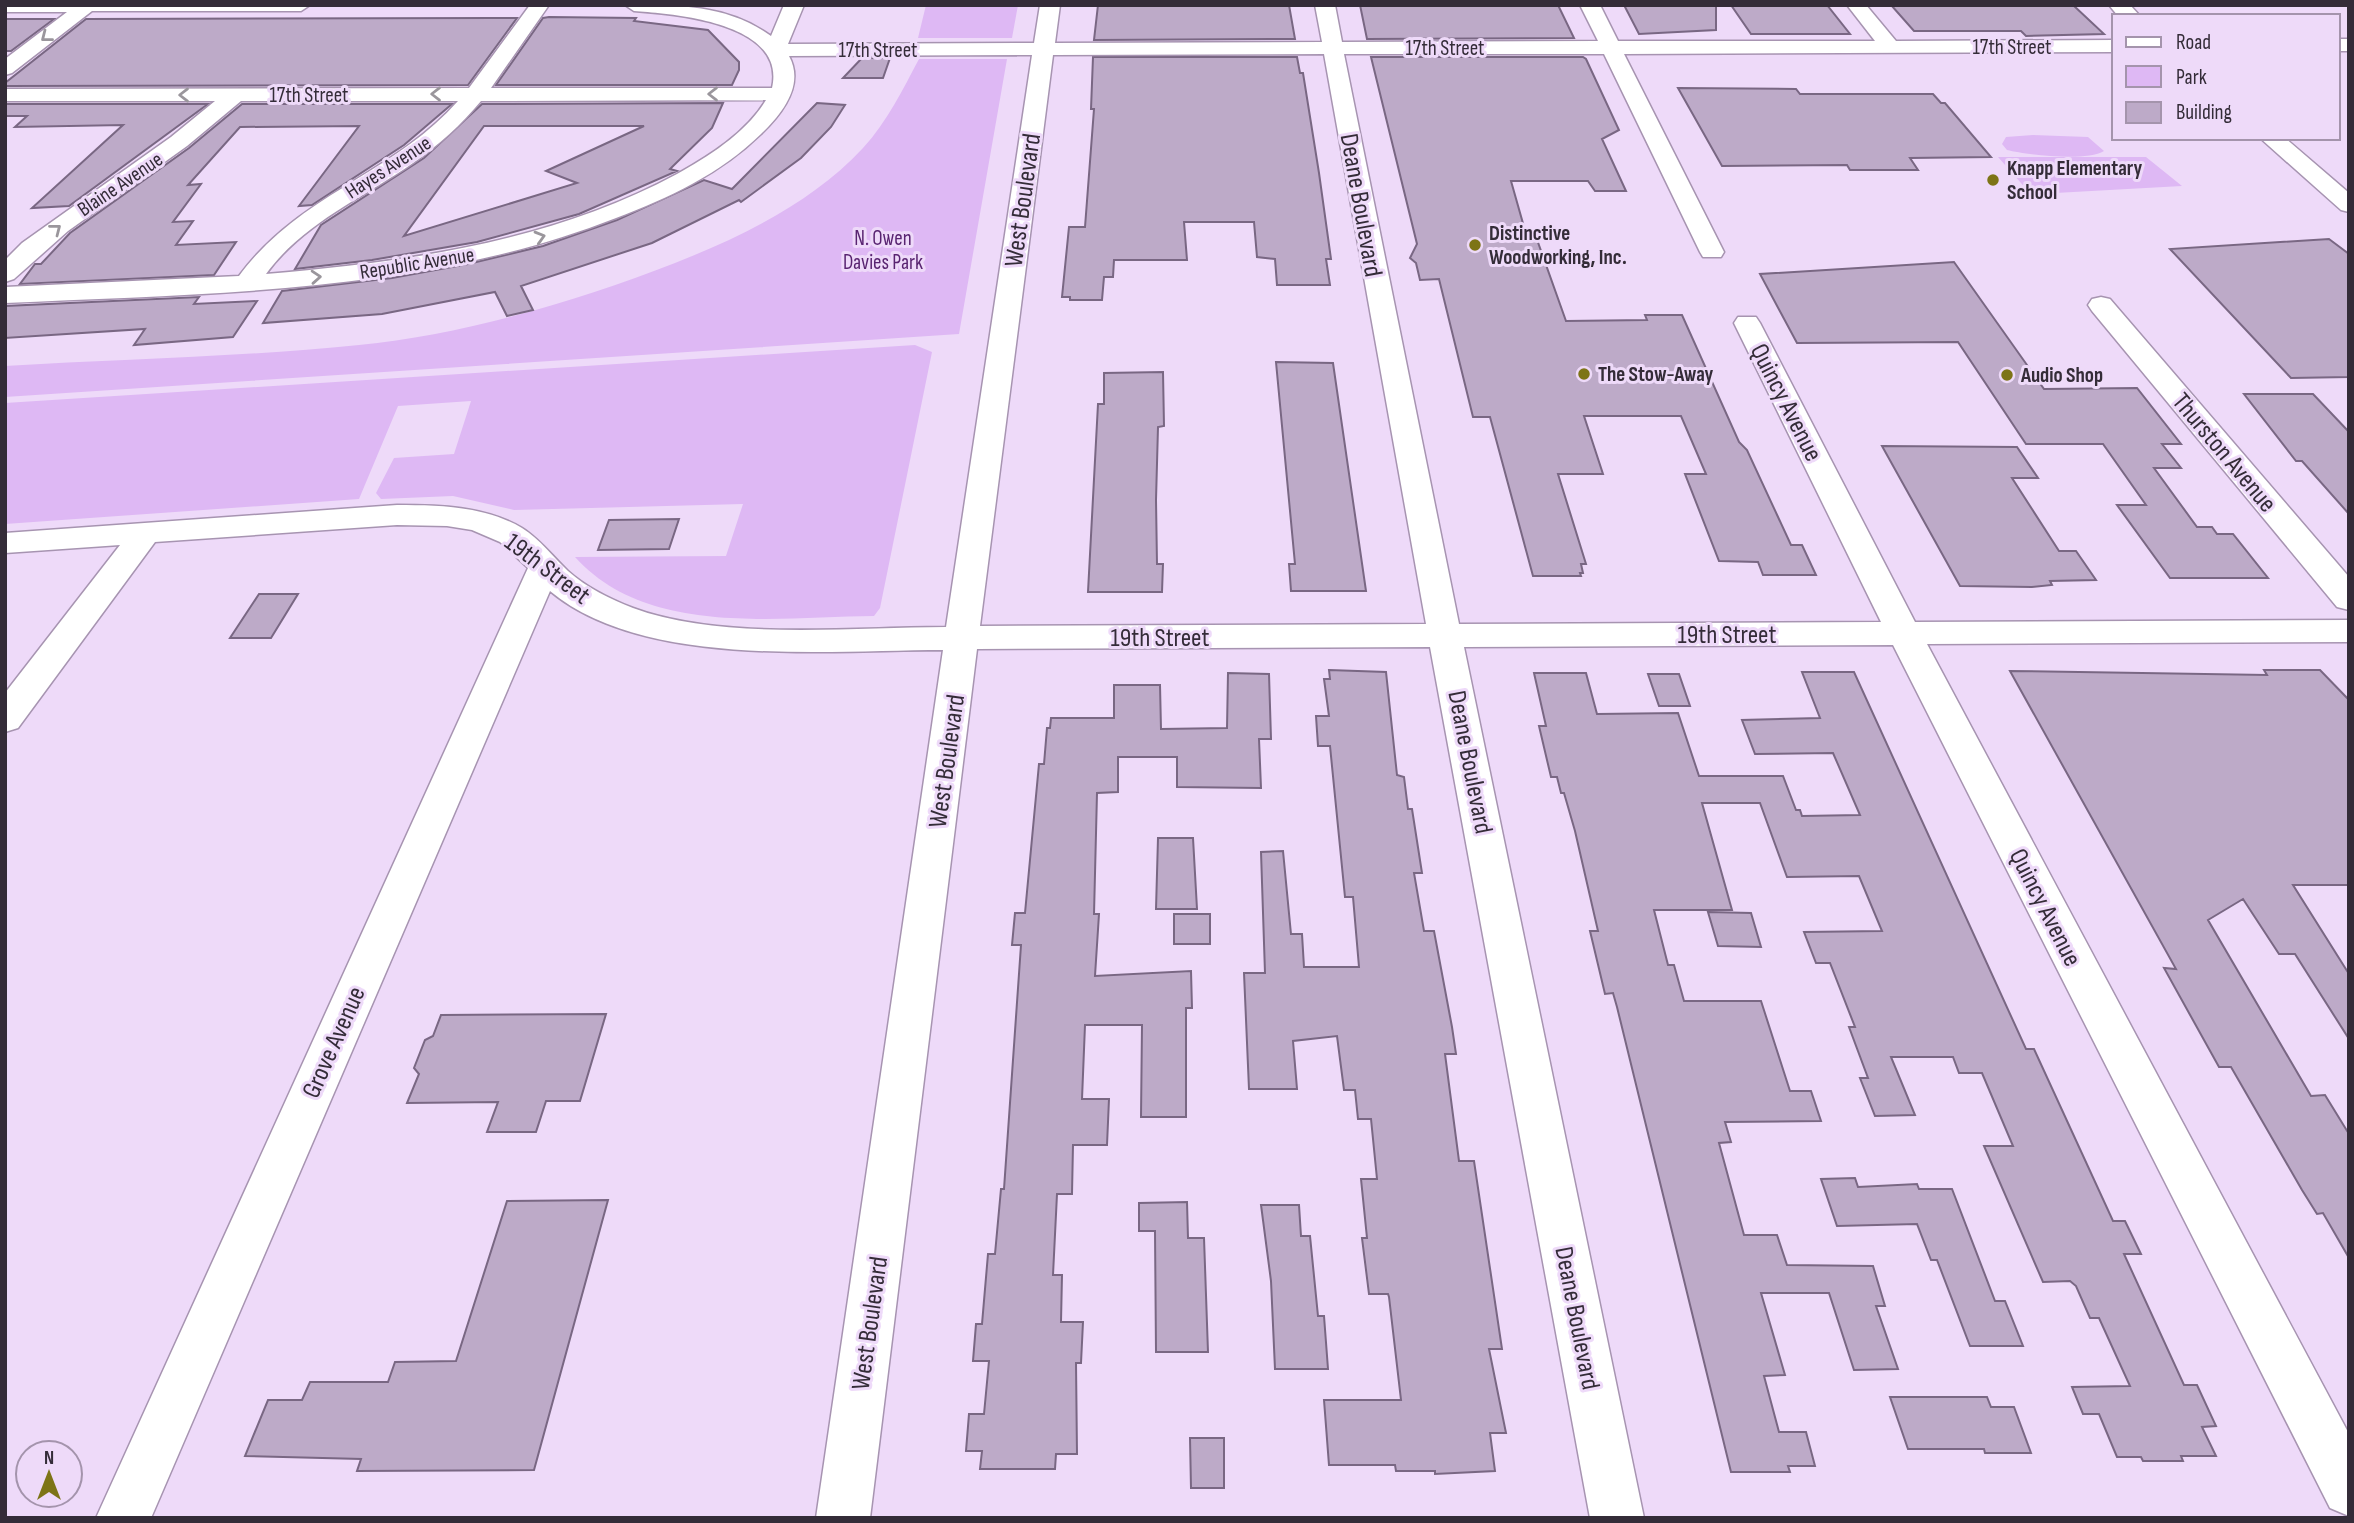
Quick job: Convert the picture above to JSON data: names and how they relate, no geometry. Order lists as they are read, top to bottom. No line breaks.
{"streets":{"street":["17th Street","Hayes Avenue","Blaine Avenue","West Boulevard","Deane Boulevard","Republic Avenue","Quincy Avenue","Thurston Avenue","19th Street","Grove Avenue"]},"crossings":[["17th Street","Hayes Avenue"],["17th Street","Blaine Avenue"],["17th Street","West Boulevard"],["17th Street","Deane Boulevard"],["17th Street","Republic Avenue"],["Hayes Avenue","Republic Avenue"],["West Boulevard","19th Street"],["Deane Boulevard","19th Street"],["Quincy Avenue","19th Street"],["19th Street","Grove Avenue"]],"one_way":["Republic Avenue"],"parks":["N. Owen Davies Park"],"places":["Knapp Elementary School","Distinctive Woodworking, Inc.","The Stow-Away","Audio Shop"],"legend":["Road","Park","Building"],"north":"top"}
